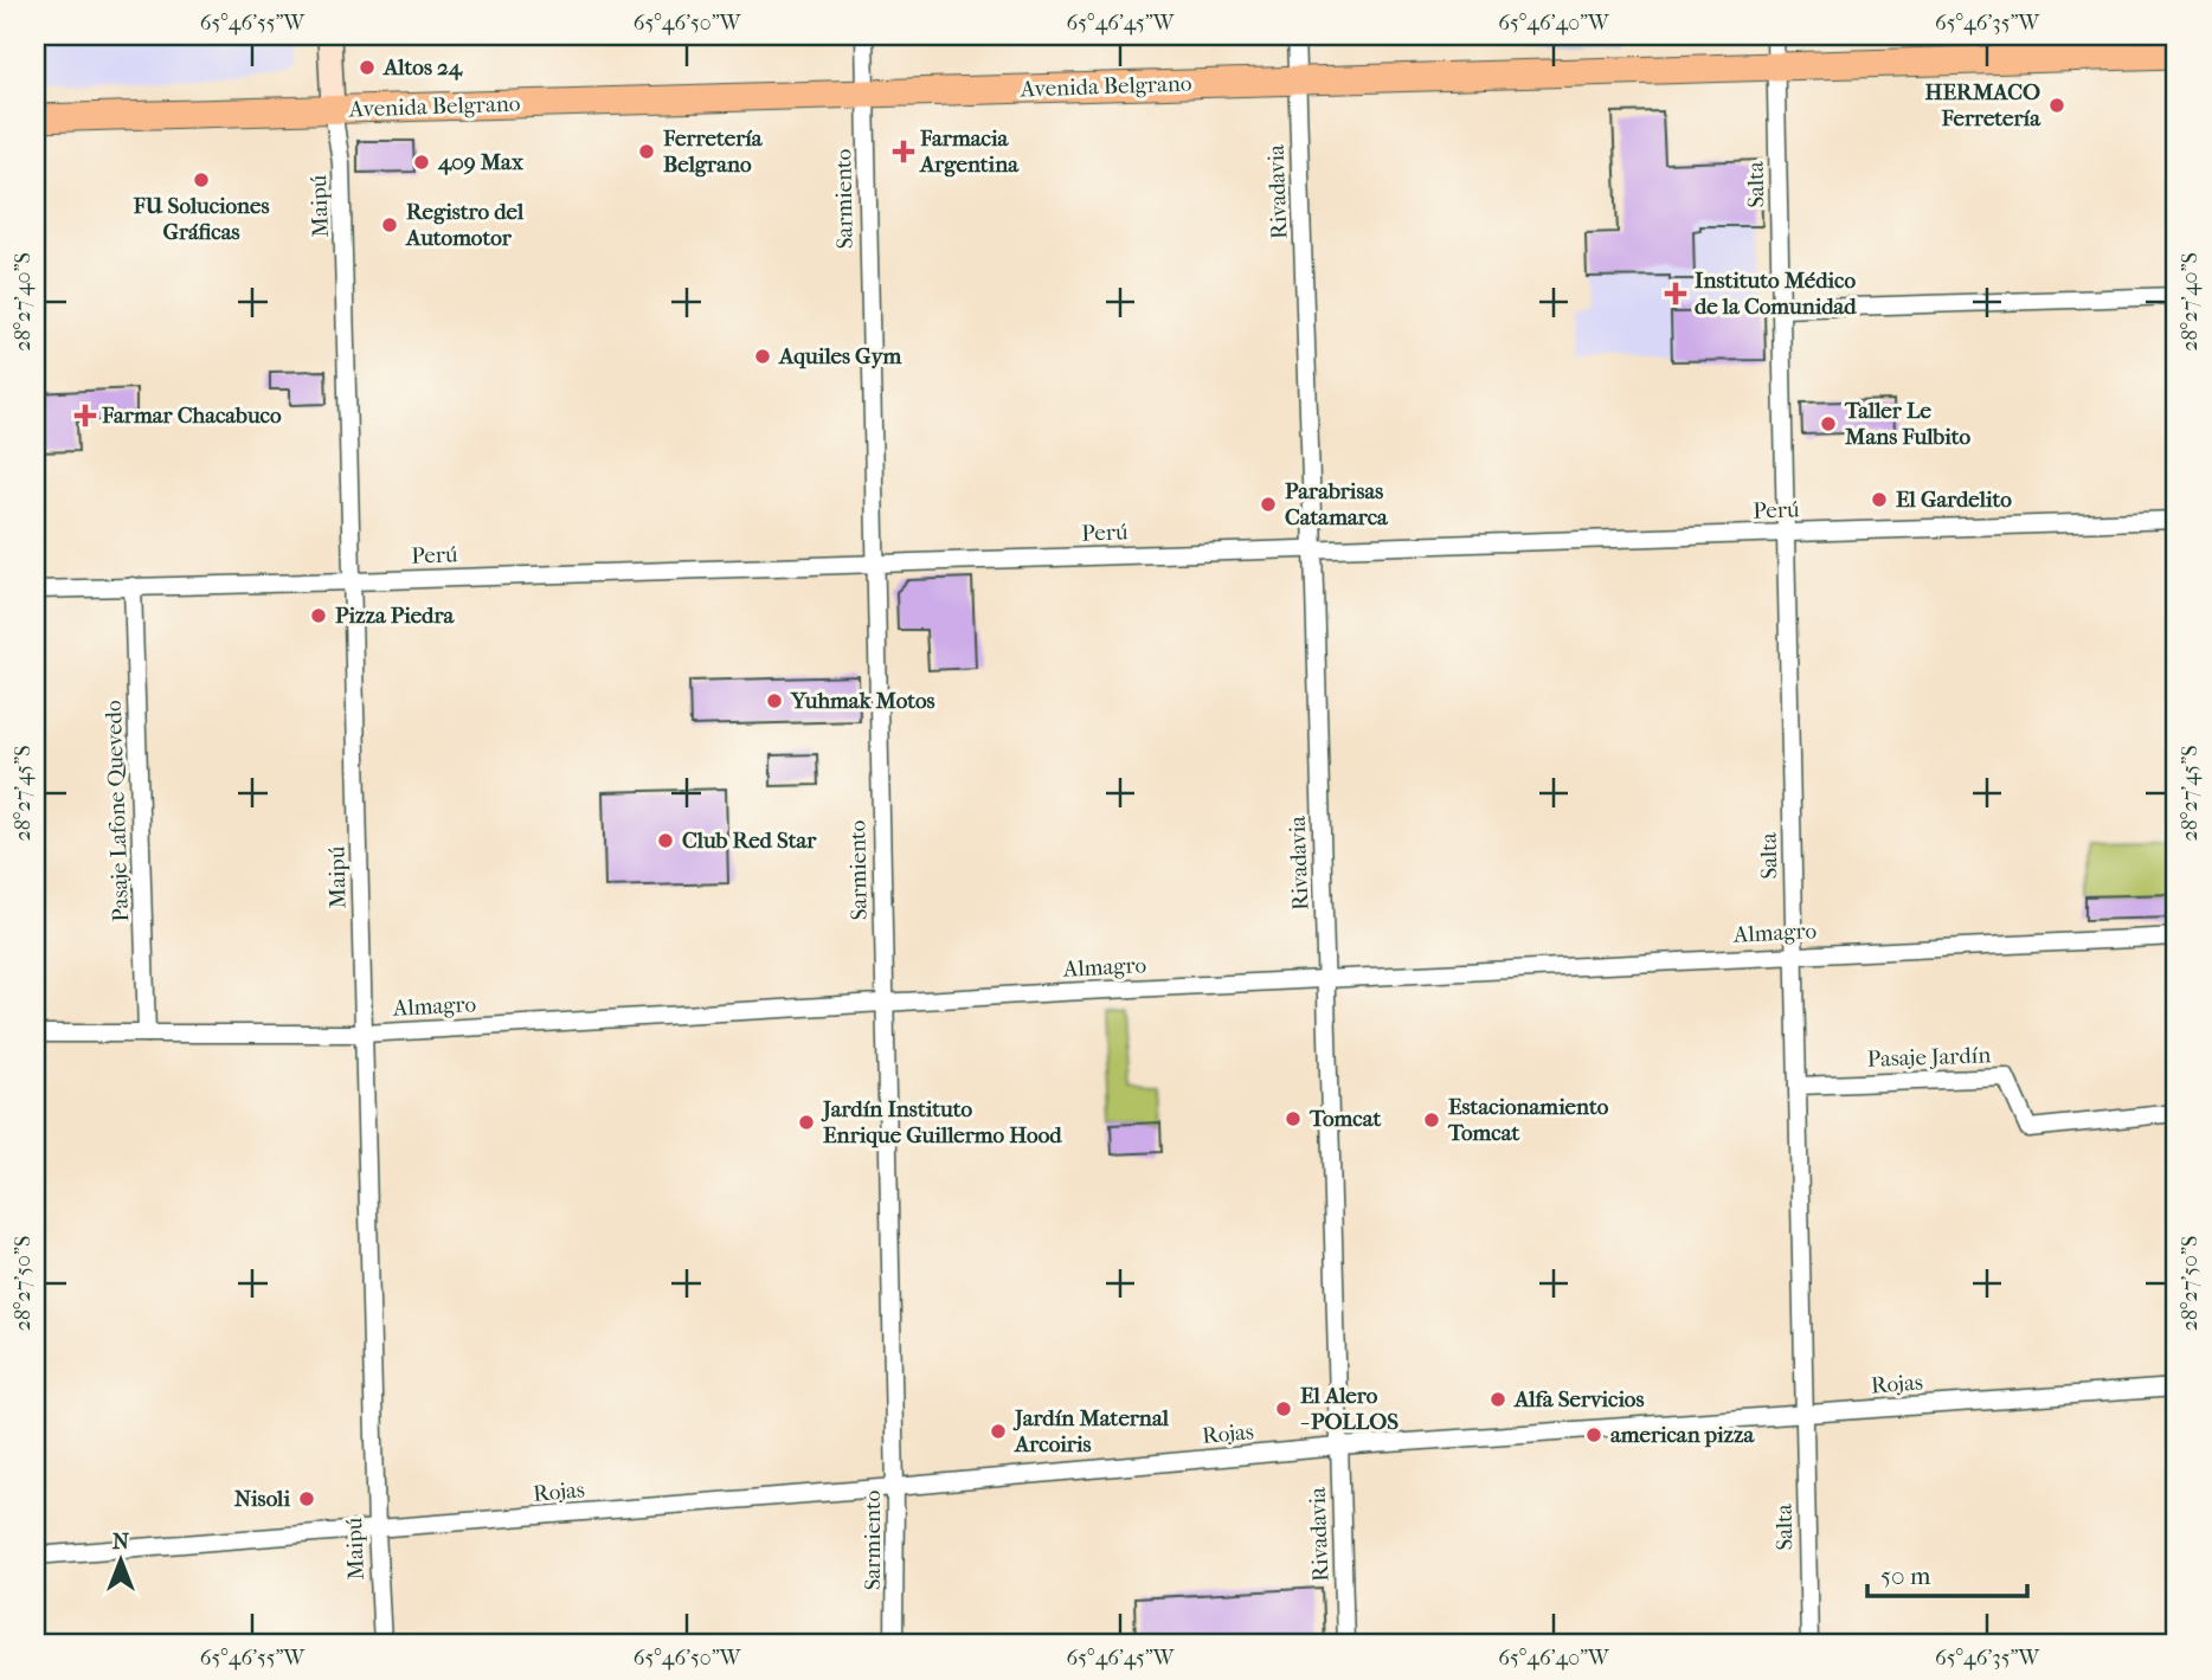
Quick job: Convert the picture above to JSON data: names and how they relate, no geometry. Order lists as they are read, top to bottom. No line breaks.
{"streets":{"main road":["Avenida Belgrano"],"street":["Salta","Rivadavia","Sarmiento","Maipú","Perú","Pasaje Lafone Quevedo","Almagro","Pasaje Jardín","Rojas"]},"crossings":[["Avenida Belgrano","Salta"],["Avenida Belgrano","Rivadavia"],["Avenida Belgrano","Sarmiento"],["Avenida Belgrano","Maipú"],["Salta","Perú"],["Salta","Almagro"],["Salta","Pasaje Jardín"],["Salta","Rojas"],["Rivadavia","Perú"],["Rivadavia","Almagro"],["Rivadavia","Rojas"],["Sarmiento","Perú"],["Sarmiento","Almagro"],["Sarmiento","Rojas"],["Maipú","Perú"],["Maipú","Almagro"],["Maipú","Rojas"],["Perú","Pasaje Lafone Quevedo"],["Pasaje Lafone Quevedo","Almagro"]],"places":{"other":["Altos 24","HERMACO Ferretería","Ferretería Belgrano","409 Max","FU Soluciones Gráficas","Registro del Automotor","Aquiles Gym","Taller Le Mans Fulbito","El Gardelito","Parabrisas Catamarca","Pizza Piedra","Yuhmak Motos","Club Red Star","Tomcat","Estacionamiento Tomcat","Jardín Instituto Enrique Guillermo Hood","Alfa Servicios","El Alero - POLLOS","Jardín Maternal Arcoiris","american pizza","Nisoli"],"health":["Farmacia Argentina","Instituto Médico de la Comunidad","Farmar Chacabuco"]},"scale_bar":"50 m","north":"top","coordinates":["65°46'55\"W","65°46'50\"W","65°46'45\"W","65°46'40\"W","65°46'35\"W","28°27'40\"S","28°27'45\"S","28°27'50\"S"]}
